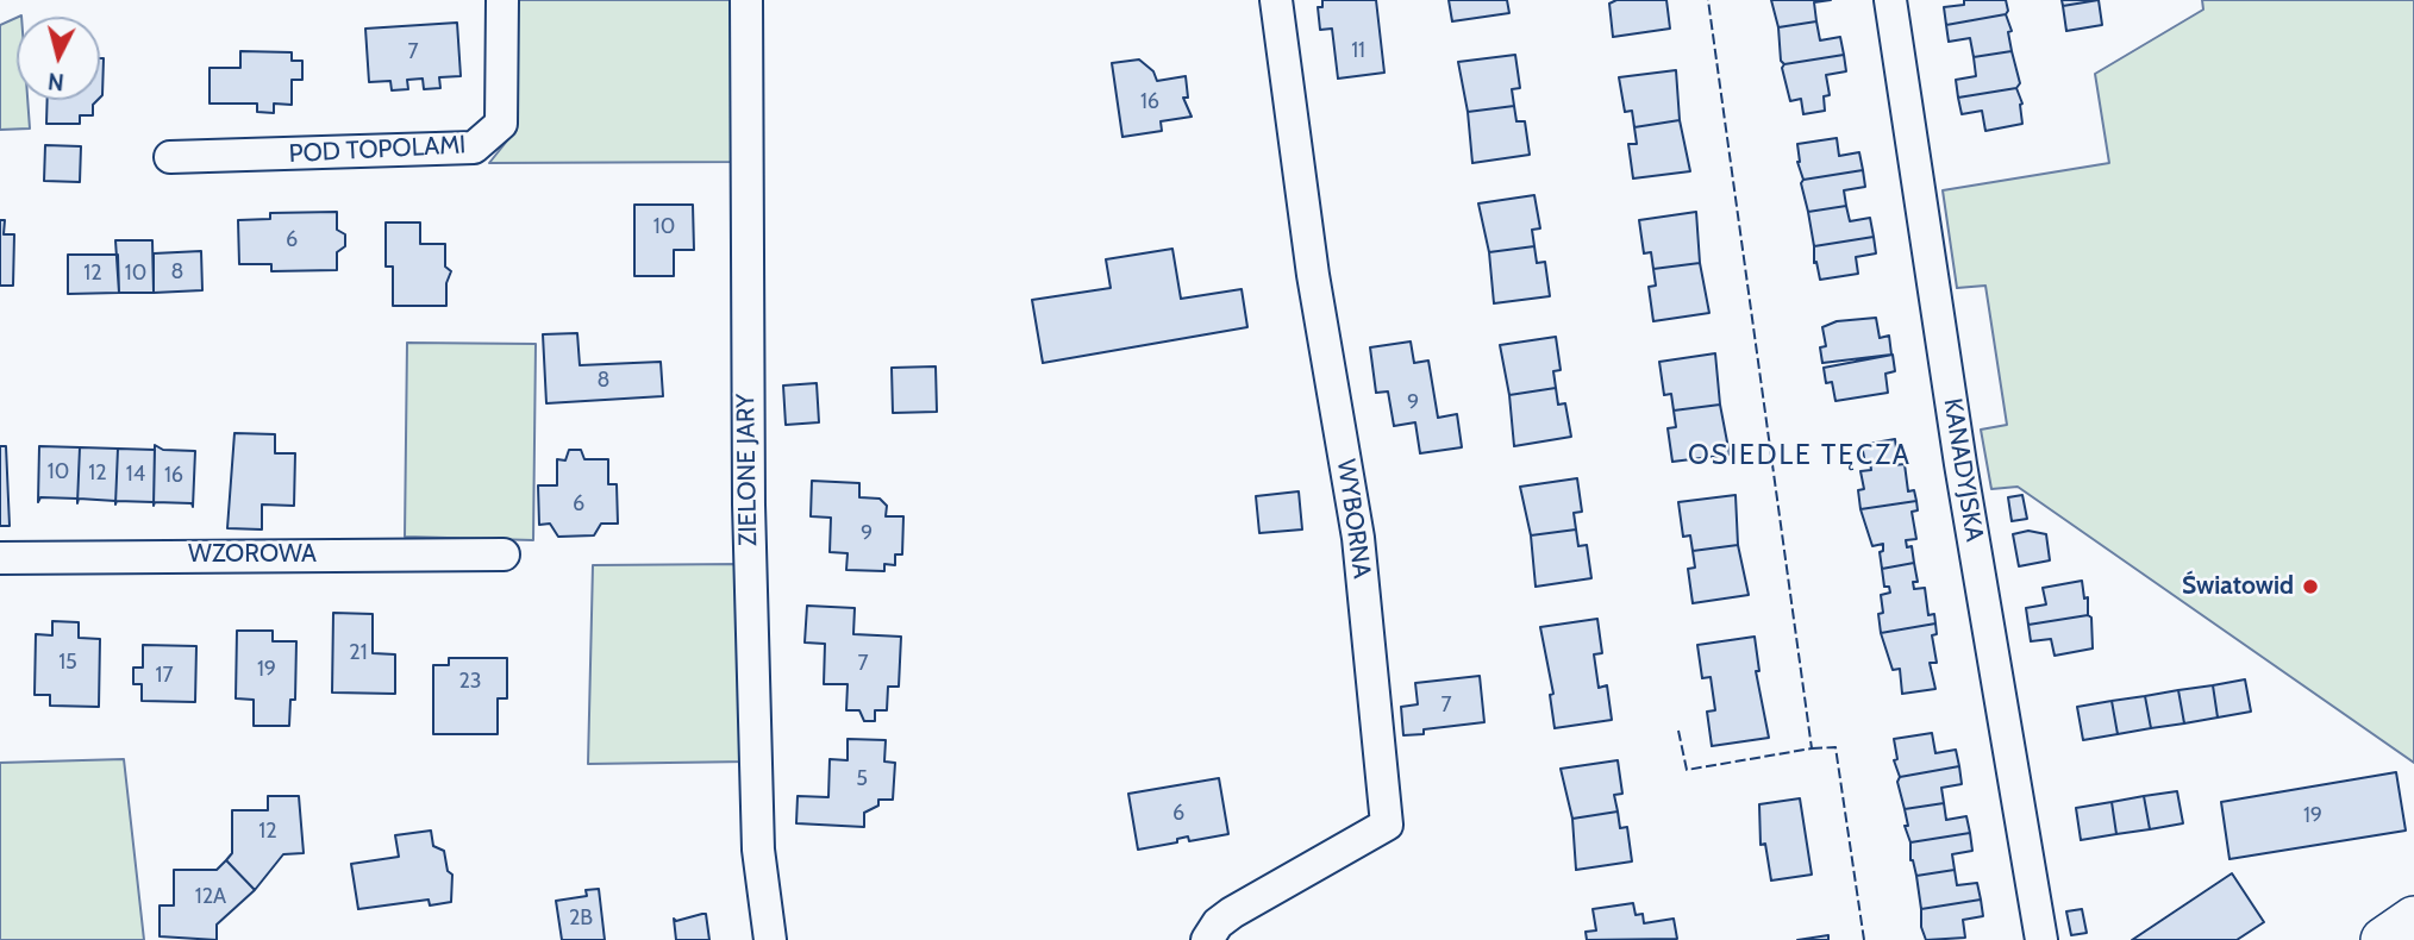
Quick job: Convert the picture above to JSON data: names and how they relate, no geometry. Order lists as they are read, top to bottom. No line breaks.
{"streets":{"street":["POD TOPOLAMI","ZIELONE JARY","KANADYJSKA","WYBORNA","WZOROWA"]},"districts":["OSIEDLE TĘCZA"],"places":["Światowid"],"house_numbers":["11","7","16","10","6","8","12","10","8","9","10","12","14","16","6","9","21","15","7","19","17","23","7","5","6","19","12","12A","2B"],"north":"bottom"}
